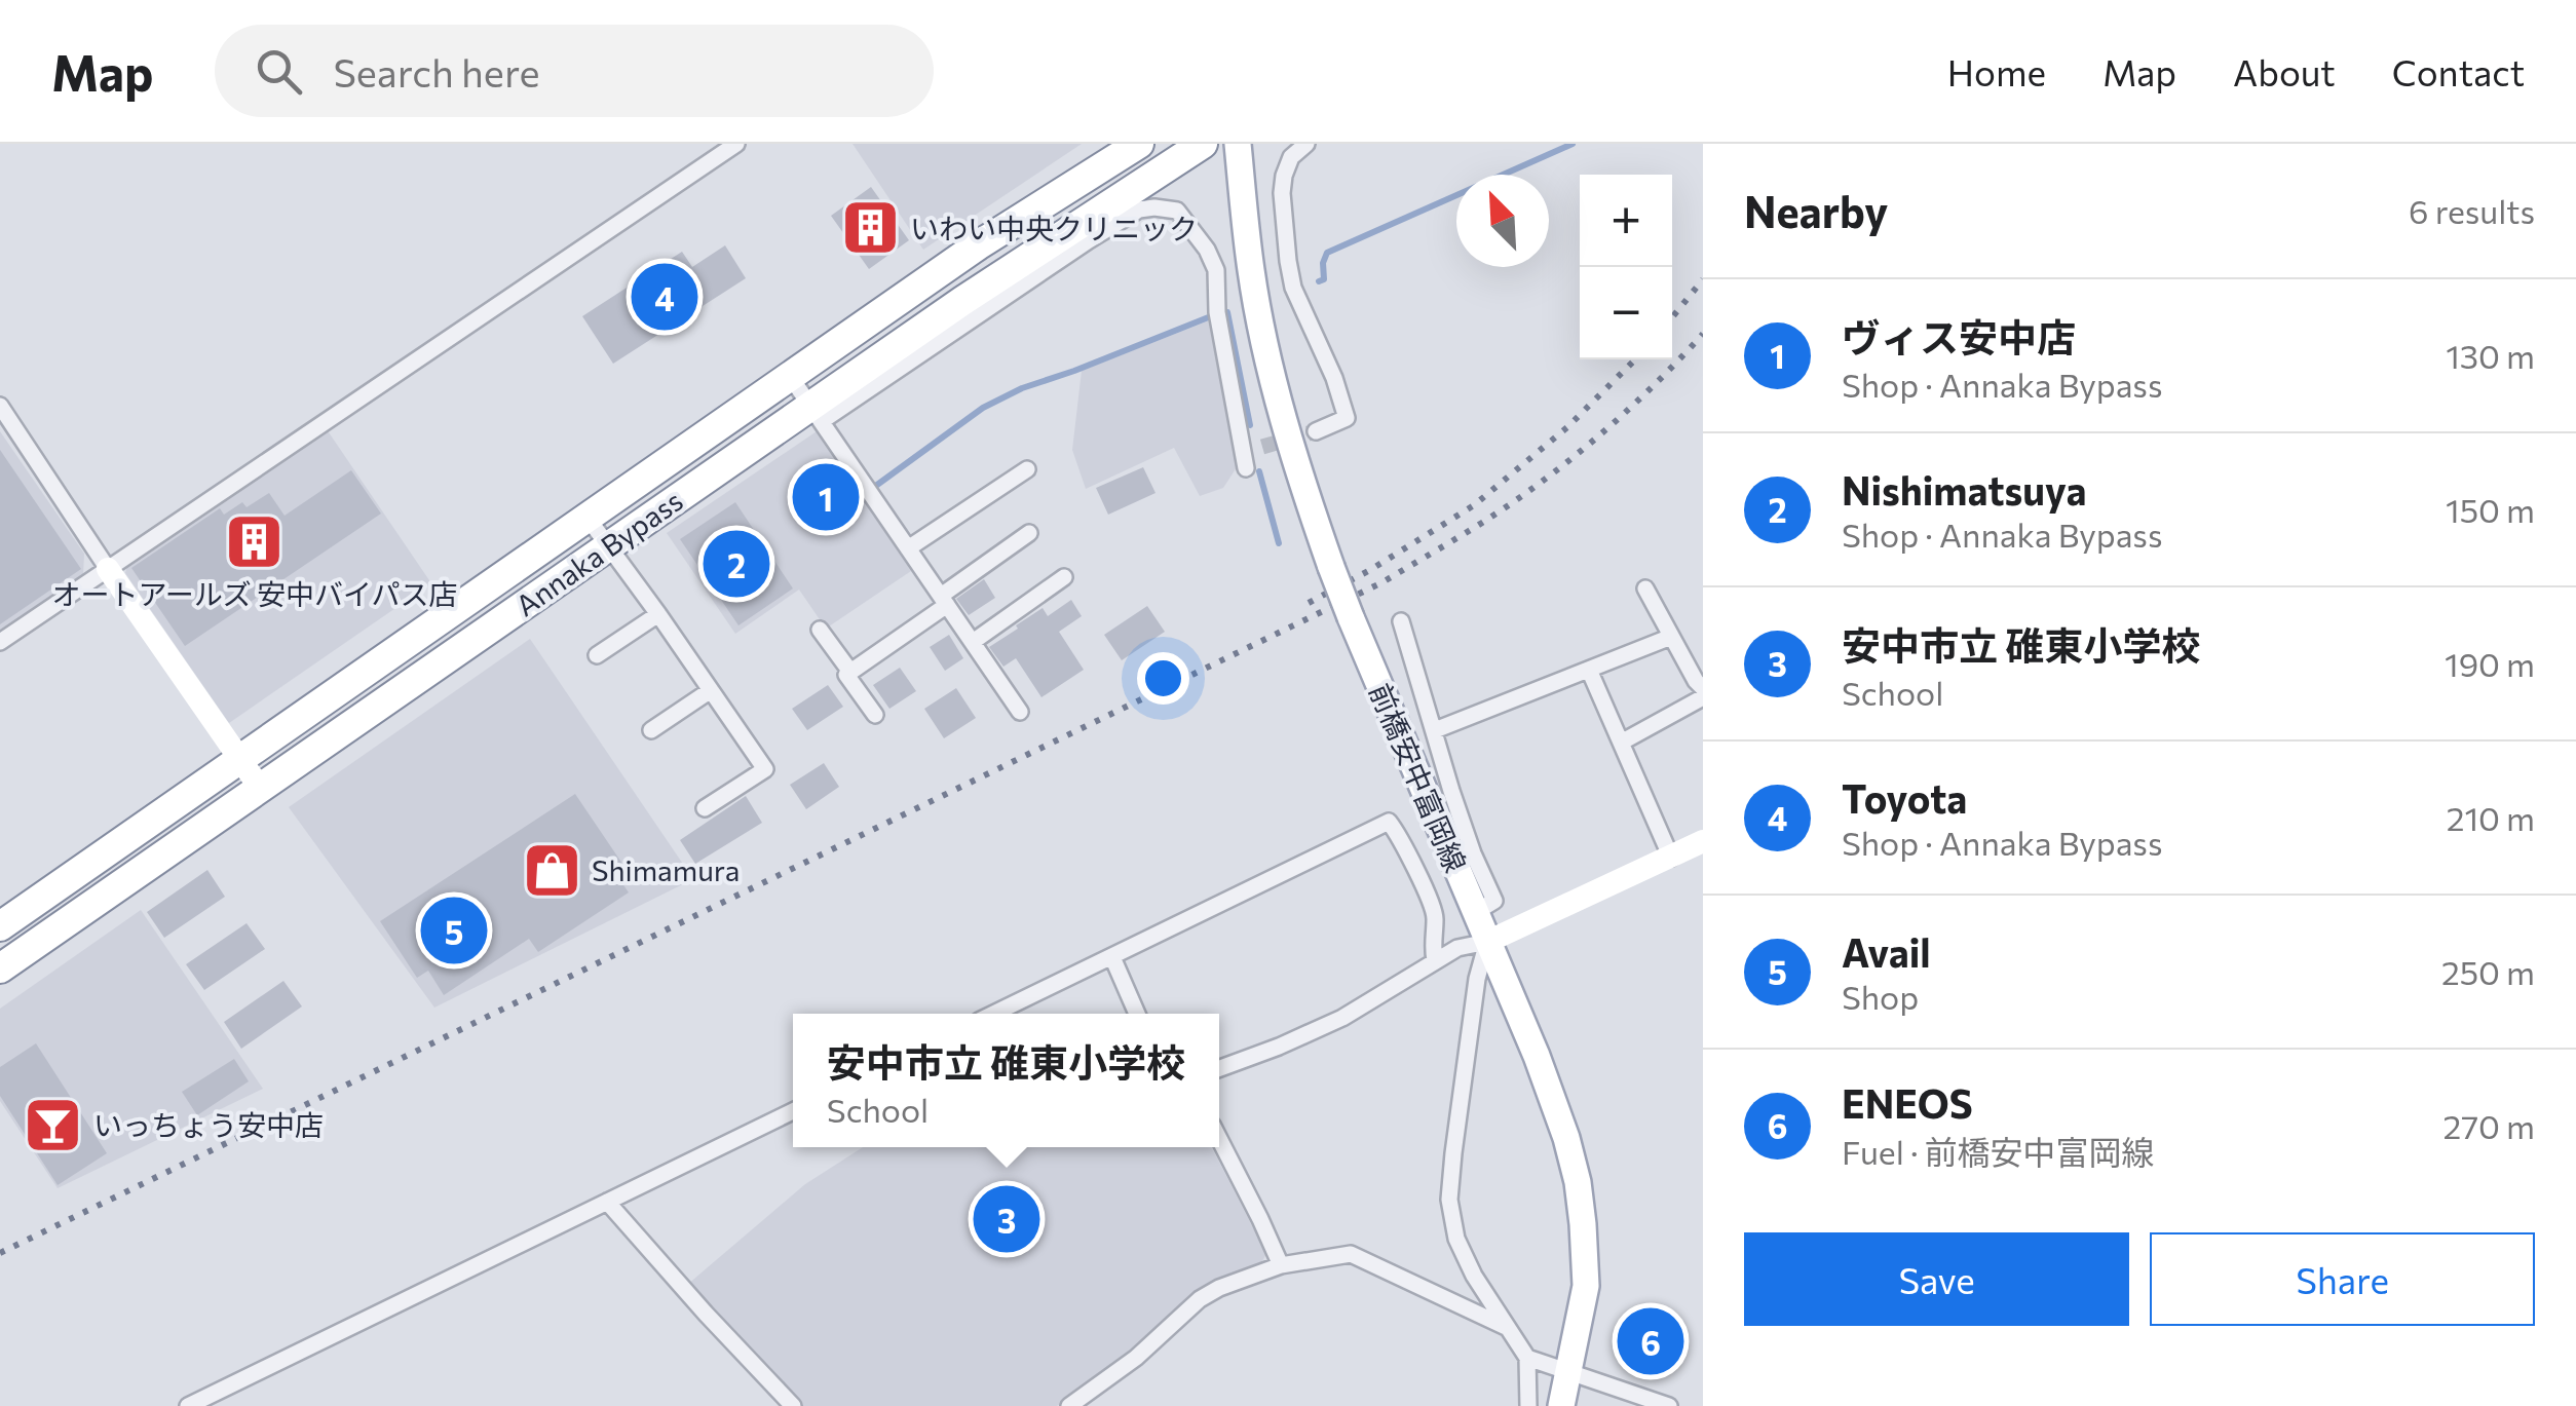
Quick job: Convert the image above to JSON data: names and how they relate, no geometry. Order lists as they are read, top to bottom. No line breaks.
{"streets":{"highway":["Annaka Bypass"],"main road":["前橋安中富岡線"]},"places":{"building":["いわい中央クリニック","オートアールズ 安中バイパス店"],"shop":["Shimamura"],"bar":["いっちょう安中店"]},"north":"top left","page":{"header":"Map","search":"Search here","nav":["Home","Map","About","Contact"],"heading":["Nearby","6 results"],"map_buttons":["+","−"],"pins":["4","1","2","5","3","6"],"list":[{"mark":"1","name":"ヴィス安中店","note":"Shop · Annaka Bypass","value":"130 m"},{"mark":"2","name":"Nishimatsuya","note":"Shop · Annaka Bypass","value":"150 m"},{"mark":"3","name":"安中市立 碓東小学校","note":"School","value":"190 m"},{"mark":"4","name":"Toyota","note":"Shop · Annaka Bypass","value":"210 m"},{"mark":"5","name":"Avail","note":"Shop","value":"250 m"},{"mark":"6","name":"ENEOS","note":"Fuel · 前橋安中富岡線","value":"270 m"}],"popup":["安中市立 碓東小学校","School"],"buttons":["Save","Share"]}}
